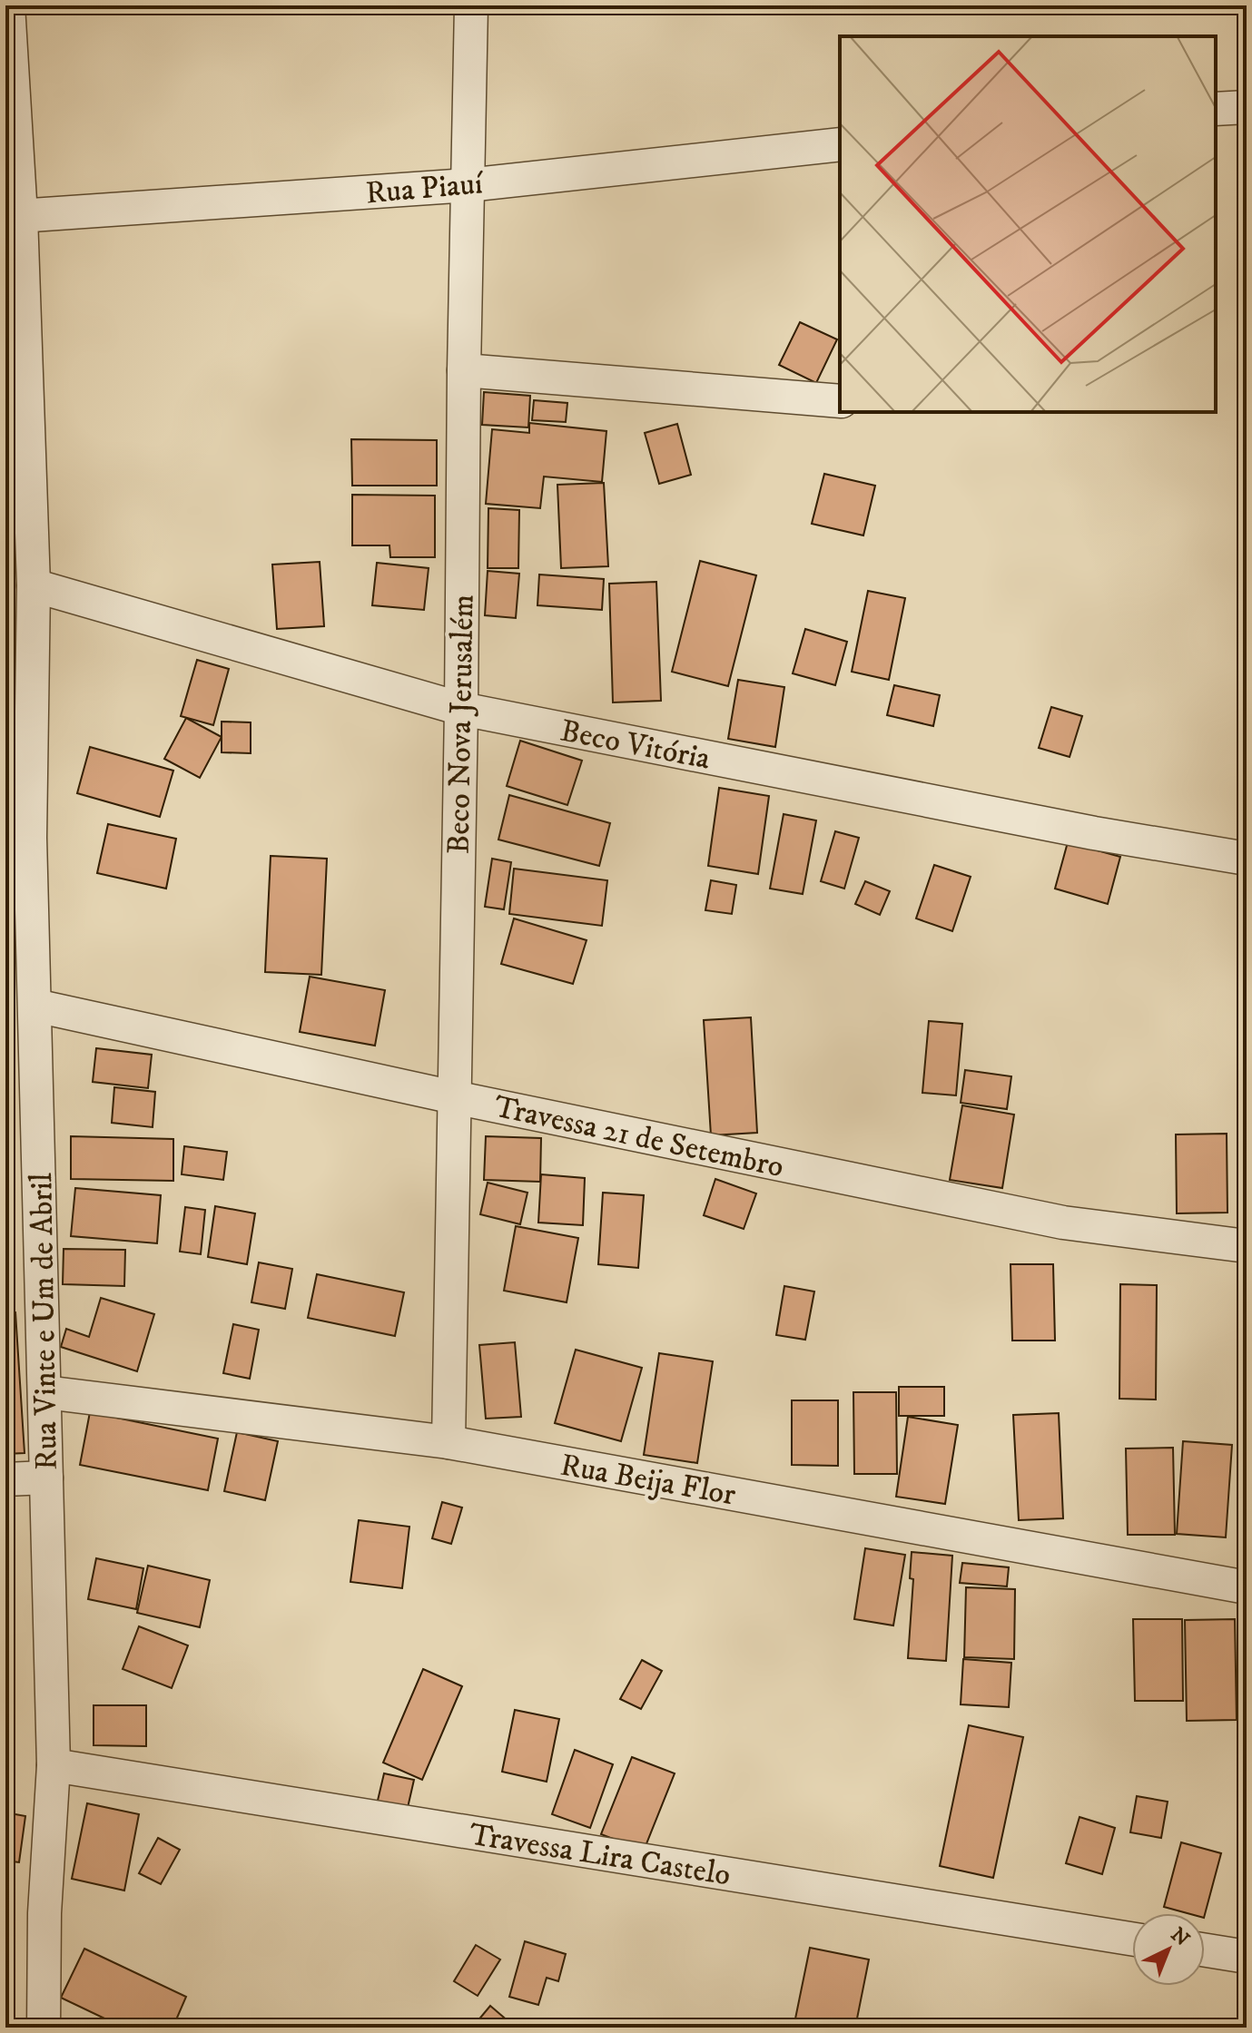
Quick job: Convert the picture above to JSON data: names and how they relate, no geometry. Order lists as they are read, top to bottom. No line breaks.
{"streets":{"street":["Rua Piauí","Beco Nova Jerusalém","Beco Vitória","Travessa 21 de Setembro","Rua Vinte e Um de Abril","Rua Beija Flor","Travessa Lira Castelo"]},"crossings":[["Rua Piauí","Beco Nova Jerusalém"],["Rua Piauí","Rua Vinte e Um de Abril"],["Beco Nova Jerusalém","Beco Vitória"],["Beco Nova Jerusalém","Travessa 21 de Setembro"],["Beco Nova Jerusalém","Rua Beija Flor"],["Beco Vitória","Rua Vinte e Um de Abril"],["Travessa 21 de Setembro","Rua Vinte e Um de Abril"],["Rua Vinte e Um de Abril","Rua Beija Flor"],["Rua Vinte e Um de Abril","Travessa Lira Castelo"]],"north":"top right"}
